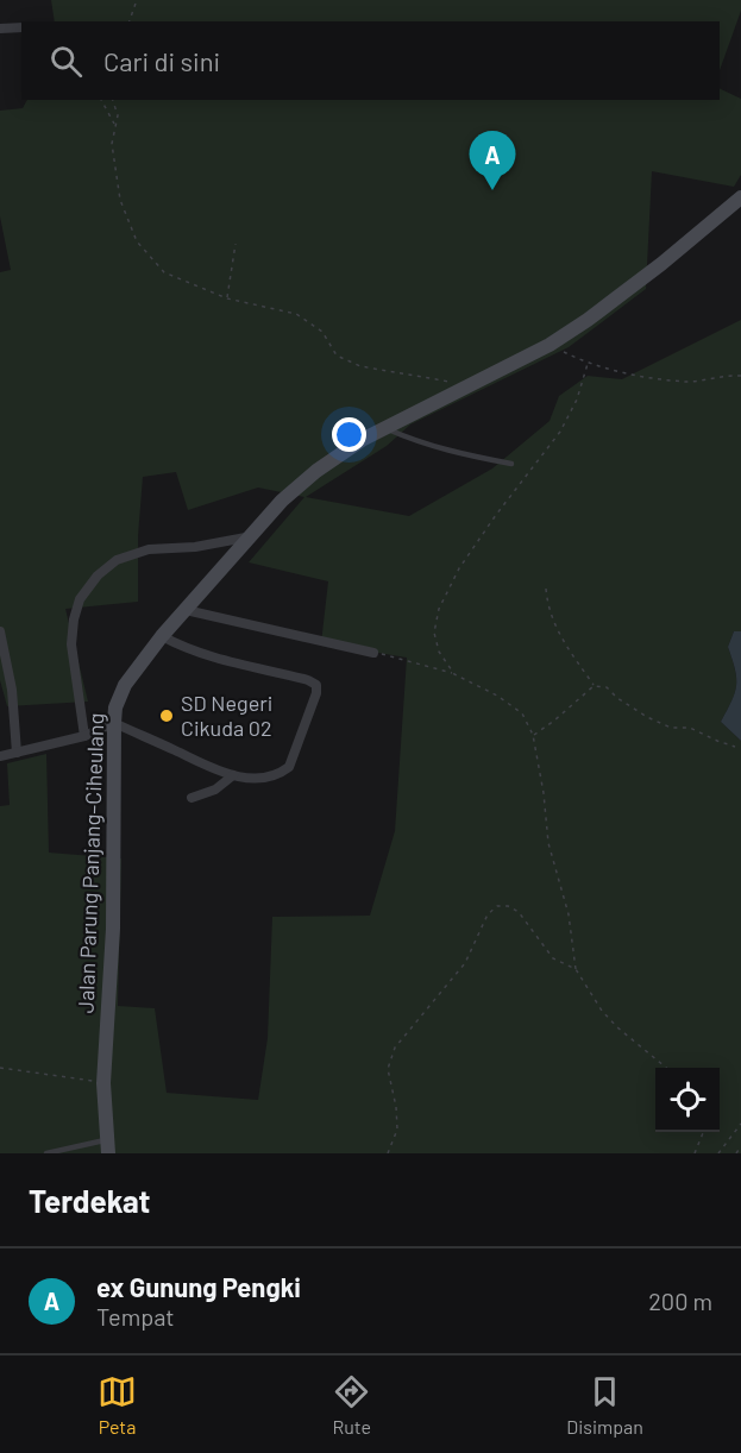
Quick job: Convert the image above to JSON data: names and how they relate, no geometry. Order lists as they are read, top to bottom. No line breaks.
{"streets":{"street":["Jalan Parung Panjang–Ciheulang"]},"places":["SD Negeri Cikuda 02"],"page":{"search":"Cari di sini","pins":"A","heading":"Terdekat","list":[{"mark":"A","name":"ex Gunung Pengki","note":"Tempat","value":"200 m"}],"nav":["Peta","Rute","Disimpan"]}}
